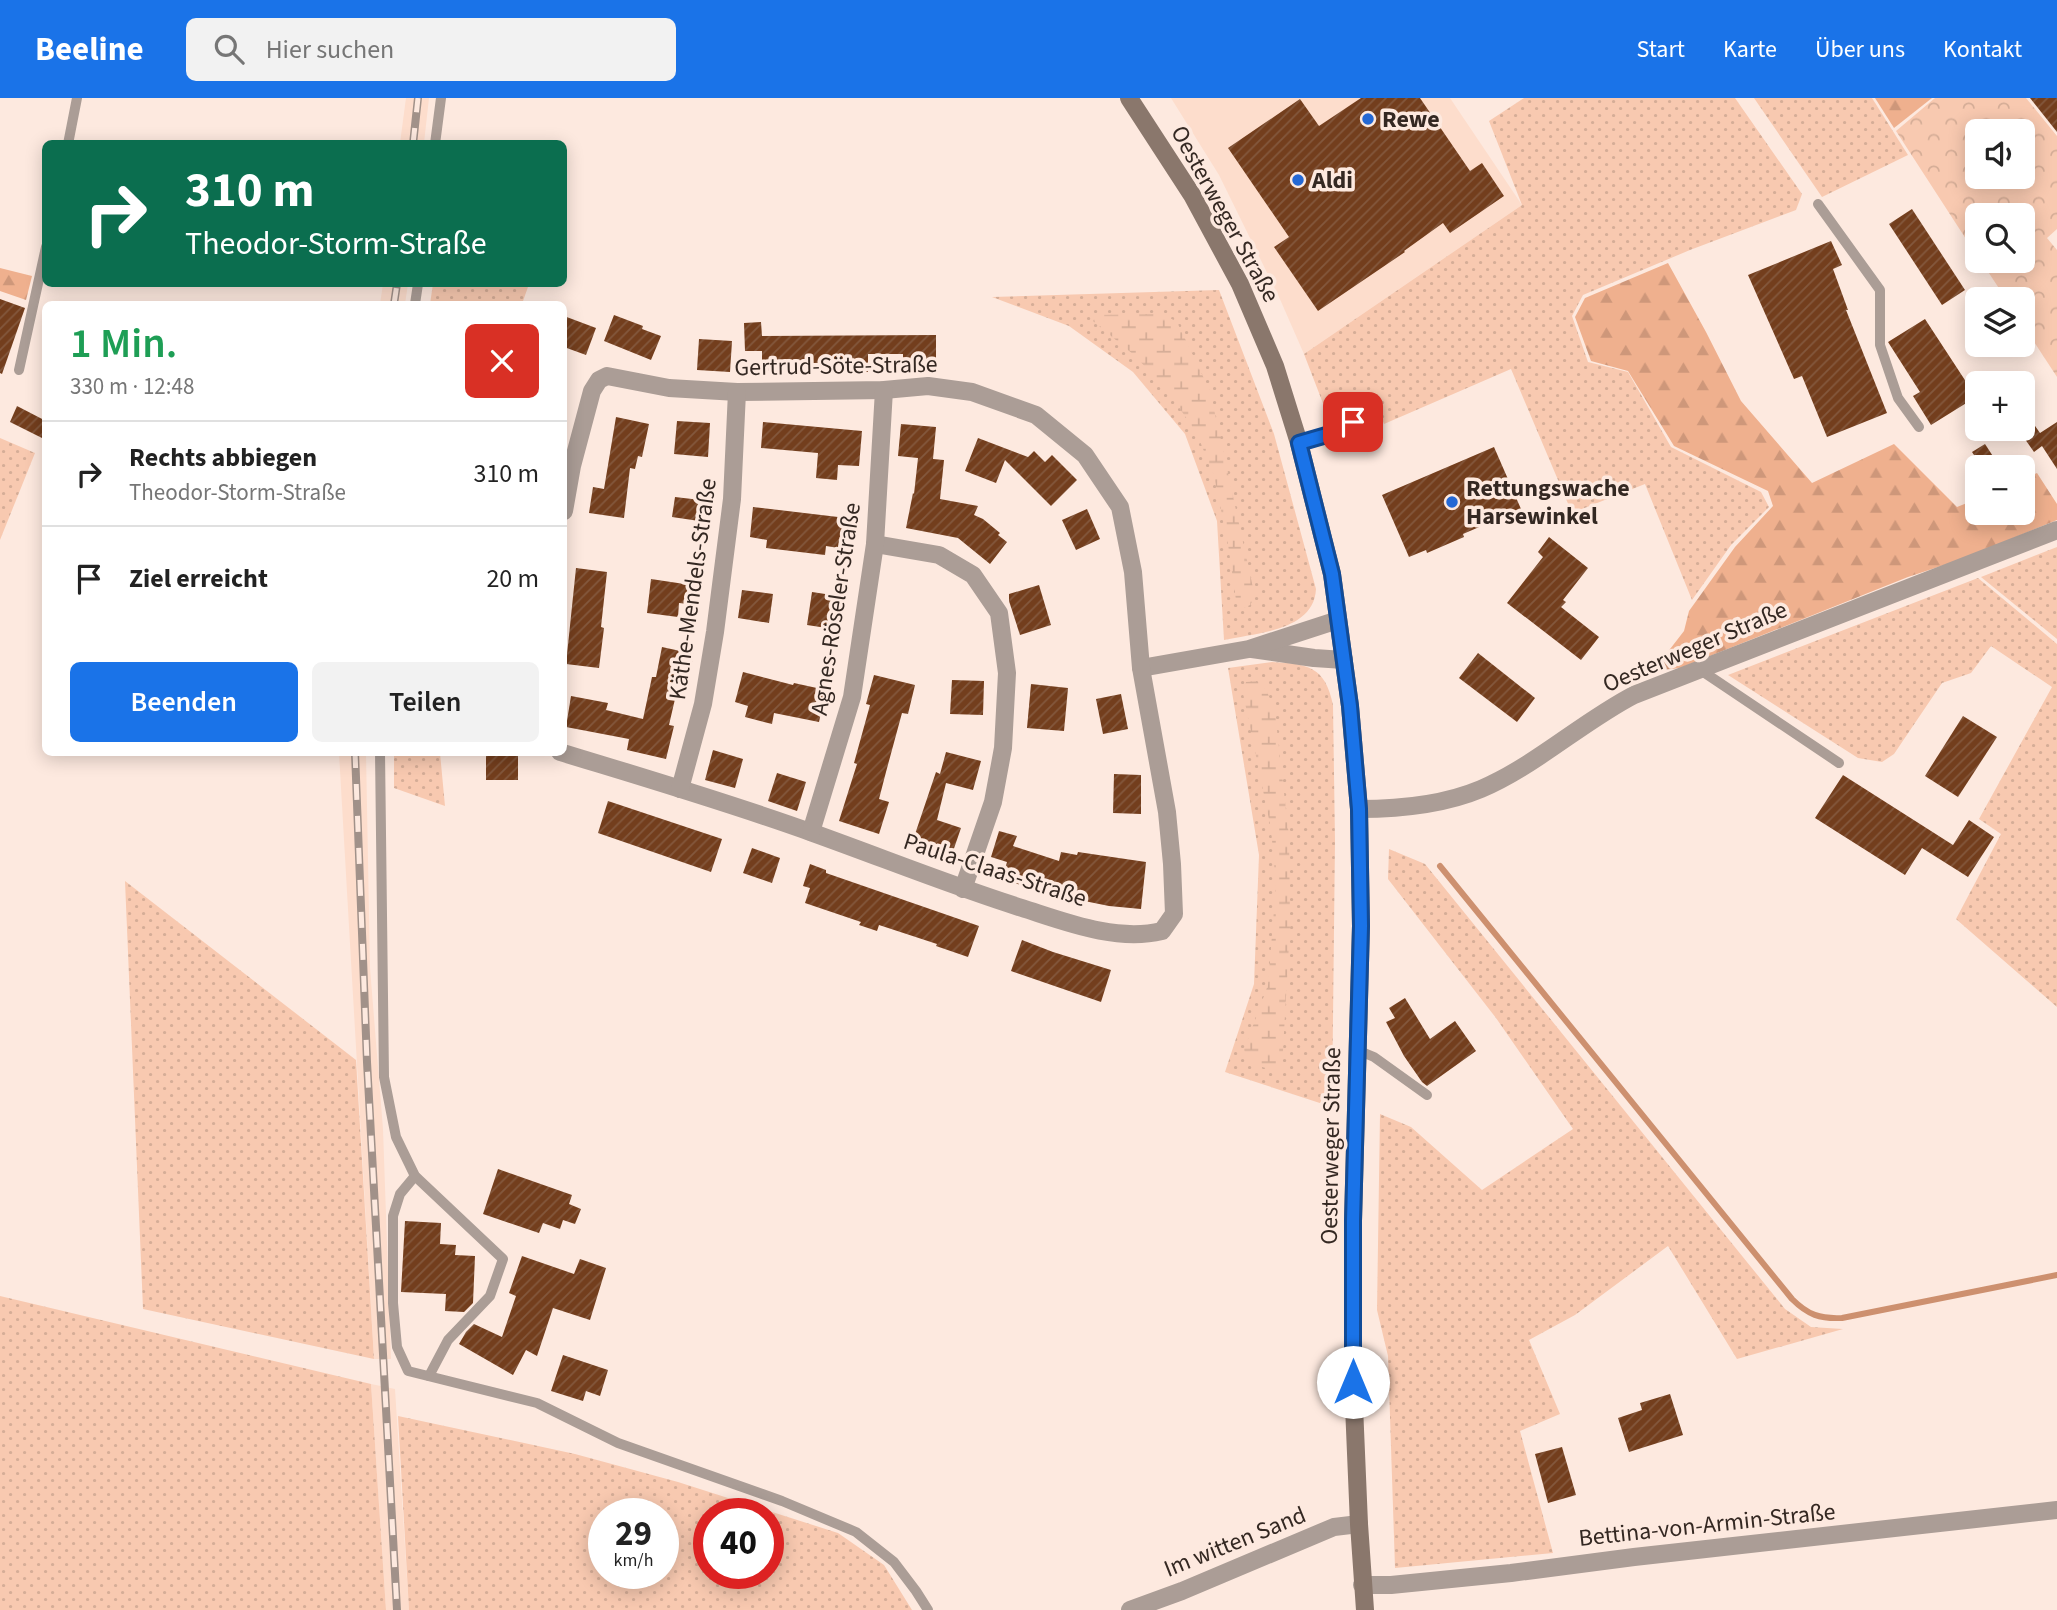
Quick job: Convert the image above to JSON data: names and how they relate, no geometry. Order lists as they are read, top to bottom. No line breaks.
{"streets":{"street":["Oesterweger Straße","Gertrud-Söte-Straße","Käthe-Mendels-Straße","Agnes-Röseler-Straße","Paula-Claas-Straße","Bettina-von-Armin-Straße","Im witten Sand"]},"crossings":[["Oesterweger Straße","Bettina-von-Armin-Straße"],["Oesterweger Straße","Im witten Sand"],["Gertrud-Söte-Straße","Käthe-Mendels-Straße"],["Gertrud-Söte-Straße","Agnes-Röseler-Straße"],["Gertrud-Söte-Straße","Paula-Claas-Straße"],["Käthe-Mendels-Straße","Paula-Claas-Straße"],["Agnes-Röseler-Straße","Paula-Claas-Straße"]],"places":["Rewe","Aldi","Rettungswache Harsewinkel"],"page":{"header":"Beeline","search":"Hier suchen","nav":["Start","Karte","Über uns","Kontakt"],"map_buttons":["+","−"],"turn":["310 m","Theodor-Storm-Straße"],"heading":["1 Min.","330 m · 12:48"],"list":[{"name":"Rechts abbiegen","note":"Theodor-Storm-Straße","value":"310 m"},{"name":"Ziel erreicht","value":"20 m"}],"buttons":["Beenden","Teilen"],"speed":"29 km/h","limit":"40"}}
